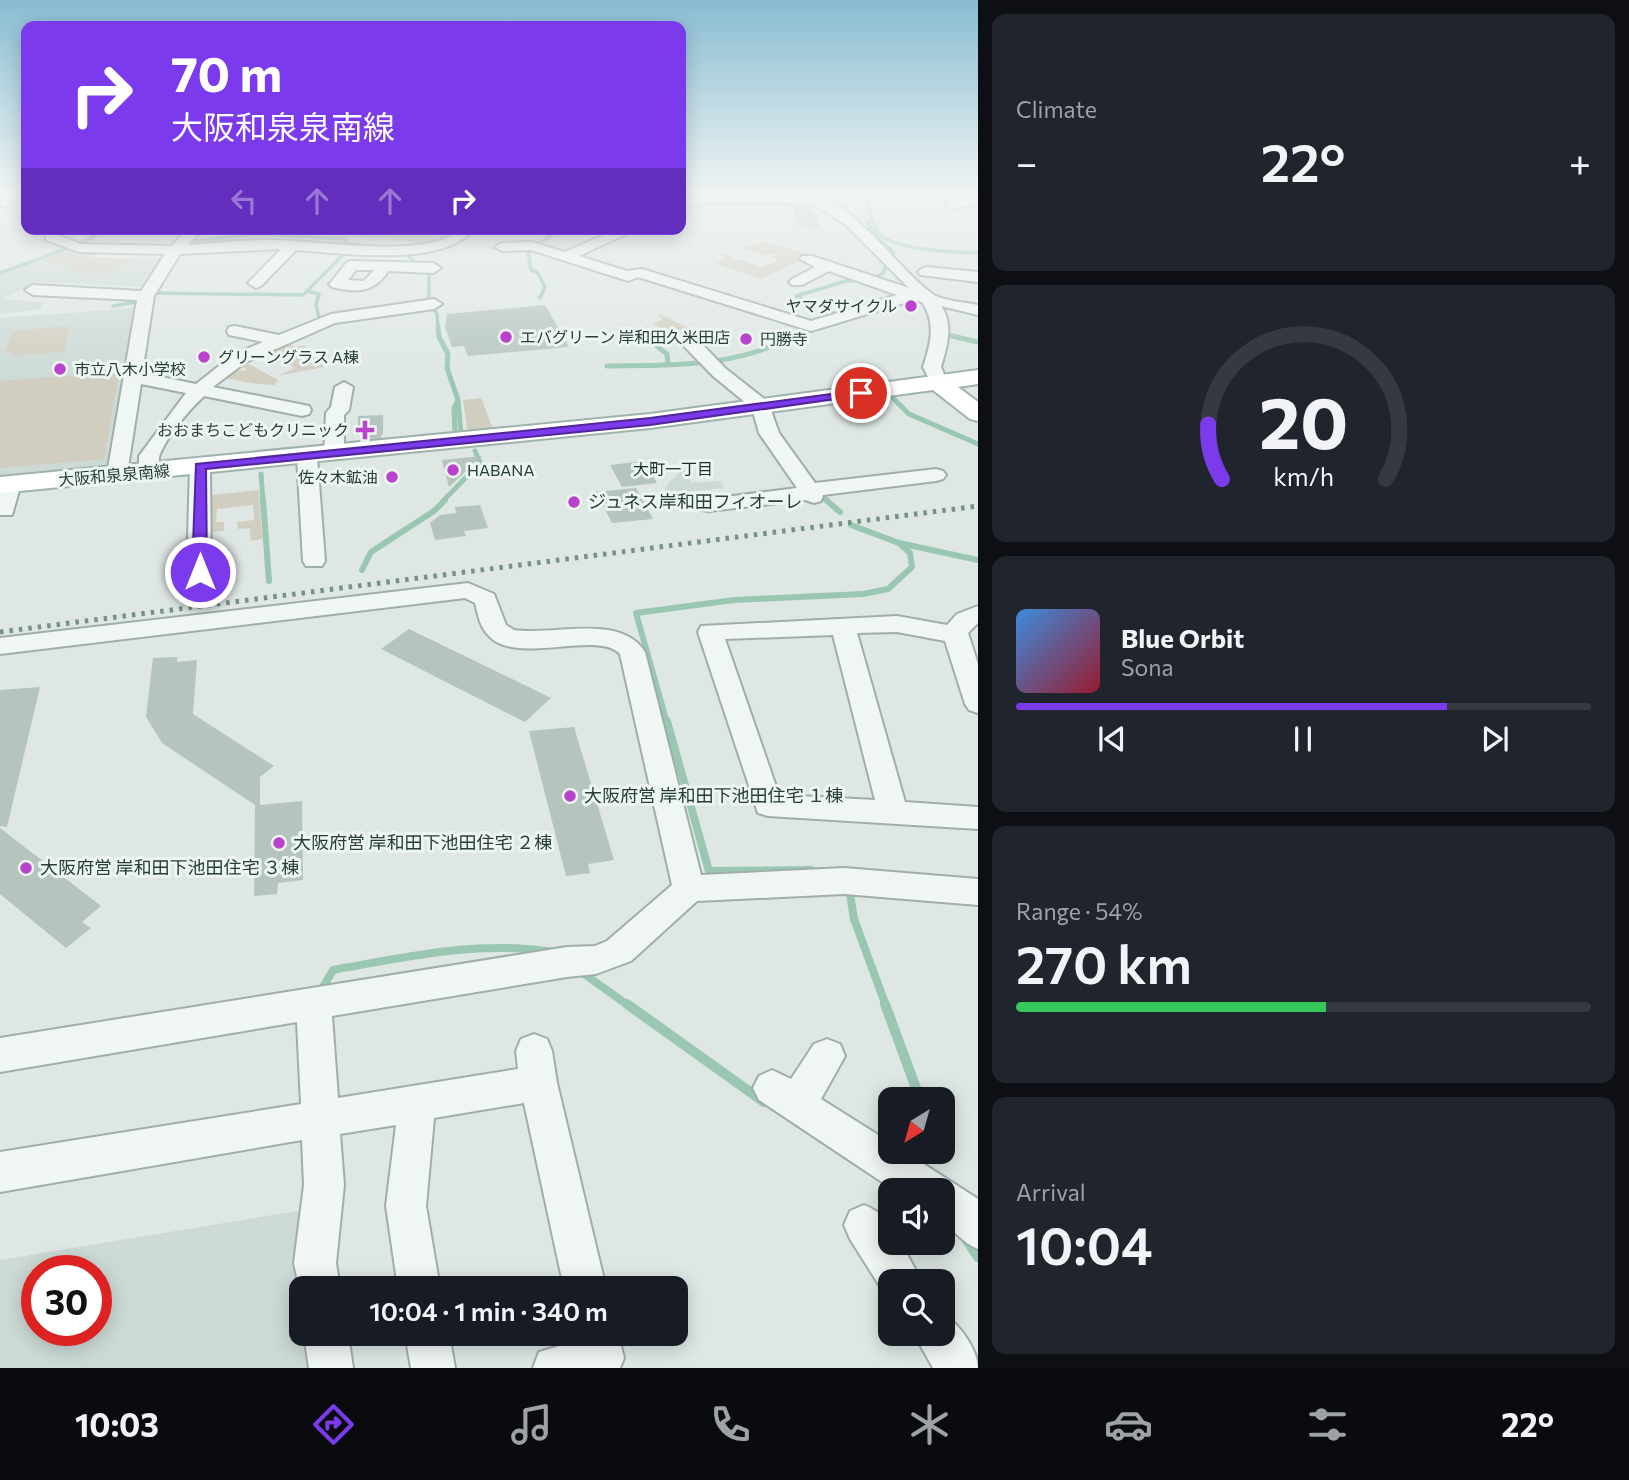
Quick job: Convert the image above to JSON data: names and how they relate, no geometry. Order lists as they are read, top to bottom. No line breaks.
{"streets":{"main road":["大阪和泉泉南線"]},"districts":["大町一丁目"],"places":{"other":["ヤマダサイクル","エバグリーン 岸和田久米田店","円勝寺","グリーングラス A棟","市立八木小学校","HABANA","佐々木鉱油","ジュネス岸和田フィオーレ","大阪府営 岸和田下池田住宅 １棟","大阪府営 岸和田下池田住宅 ２棟","大阪府営 岸和田下池田住宅 ３棟"],"health":["おおまちこどもクリニック"]},"north":"bottom left","page":{"tile":["Climate",["Range · 54%","270 km"],["Arrival","10:04"]],"turn":["70 m","大阪和泉泉南線"],"heat":["−","22°","+"],"song":["Blue Orbit","Sona"],"limit":"30","trip":"10:04 · 1 min · 340 m","tabs":["10:03","22°"],"gauge":["20","km/h"]}}
